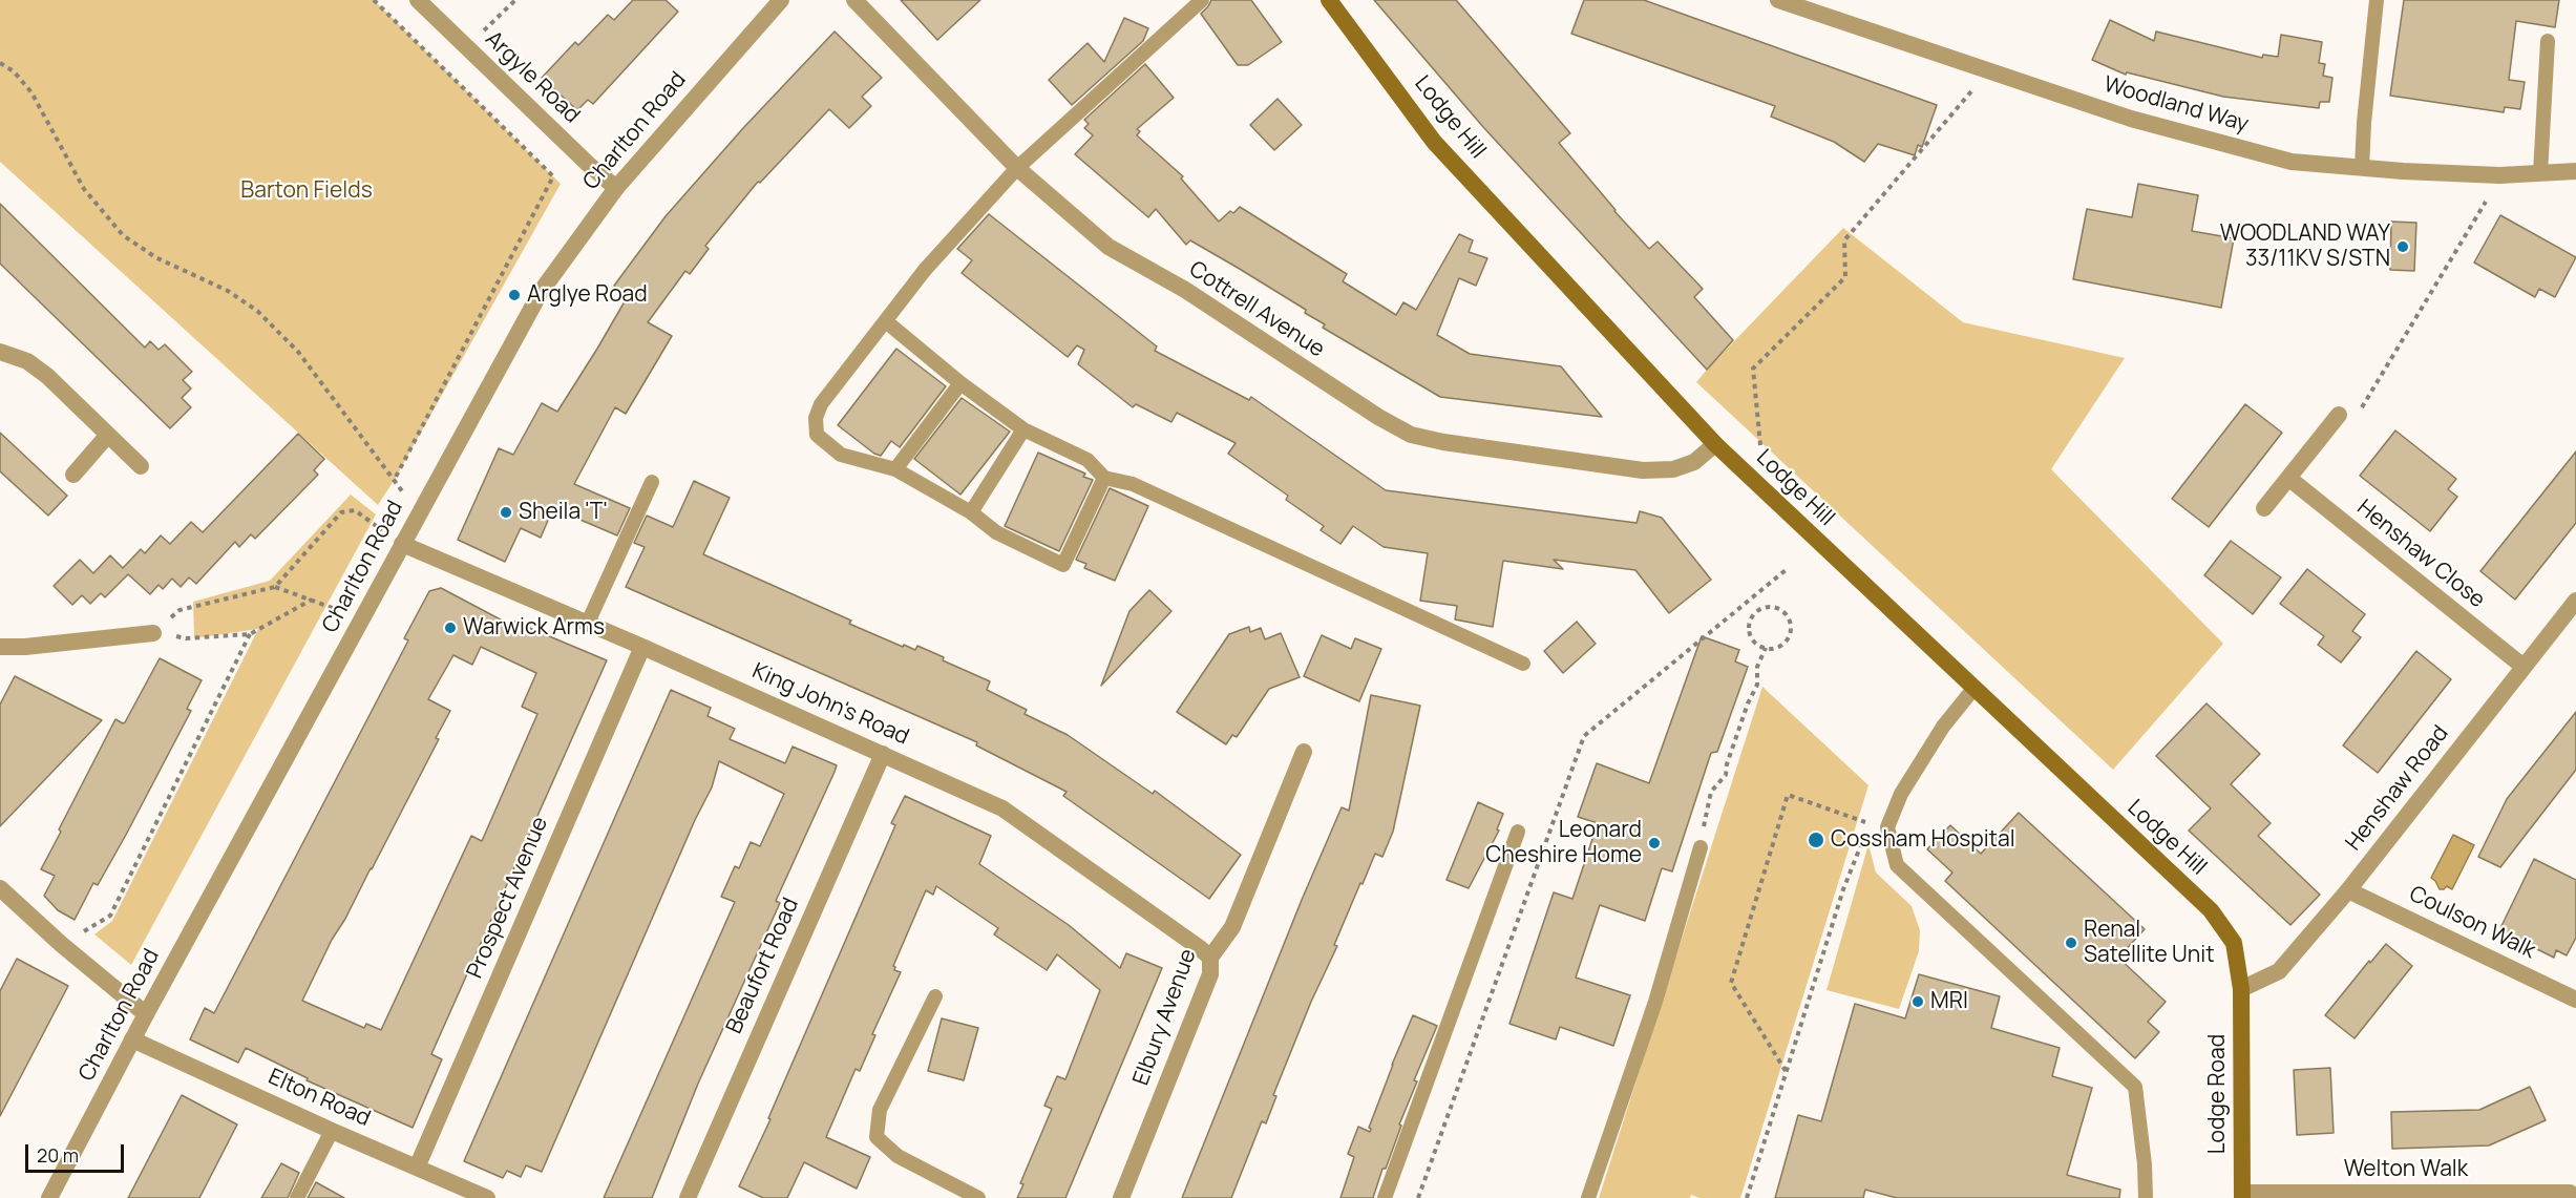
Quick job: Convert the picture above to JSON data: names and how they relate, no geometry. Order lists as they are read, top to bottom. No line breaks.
{"streets":{"main road":["Lodge Hill","Lodge Road"],"street":["Argyle Road","Woodland Way","Charlton Road","Cottrell Avenue","Henshaw Close","King John's Road","Henshaw Road","Prospect Avenue","Coulson Walk","Beaufort Road","Elbury Avenue","Elton Road","Welton Walk"]},"crossings":[["Argyle Road","Charlton Road"],["Lodge Hill","Cottrell Avenue"],["Lodge Hill","Henshaw Road"],["Lodge Hill","Lodge Road"],["Charlton Road","King John's Road"],["Charlton Road","Elton Road"],["Henshaw Close","Henshaw Road"],["King John's Road","Prospect Avenue"],["King John's Road","Beaufort Road"],["King John's Road","Elbury Avenue"],["Henshaw Road","Coulson Walk"],["Henshaw Road","Lodge Road"],["Prospect Avenue","Elton Road"],["Lodge Road","Welton Walk"]],"parks":["Barton Fields"],"places":["WOODLAND WAY 33/11KV S/STN","Arglye Road","Sheila 'T'","Warwick Arms","Cossham Hospital","Leonard Cheshire Home","Renal Satellite Unit","MRI"],"scale_bar":"20 m"}
